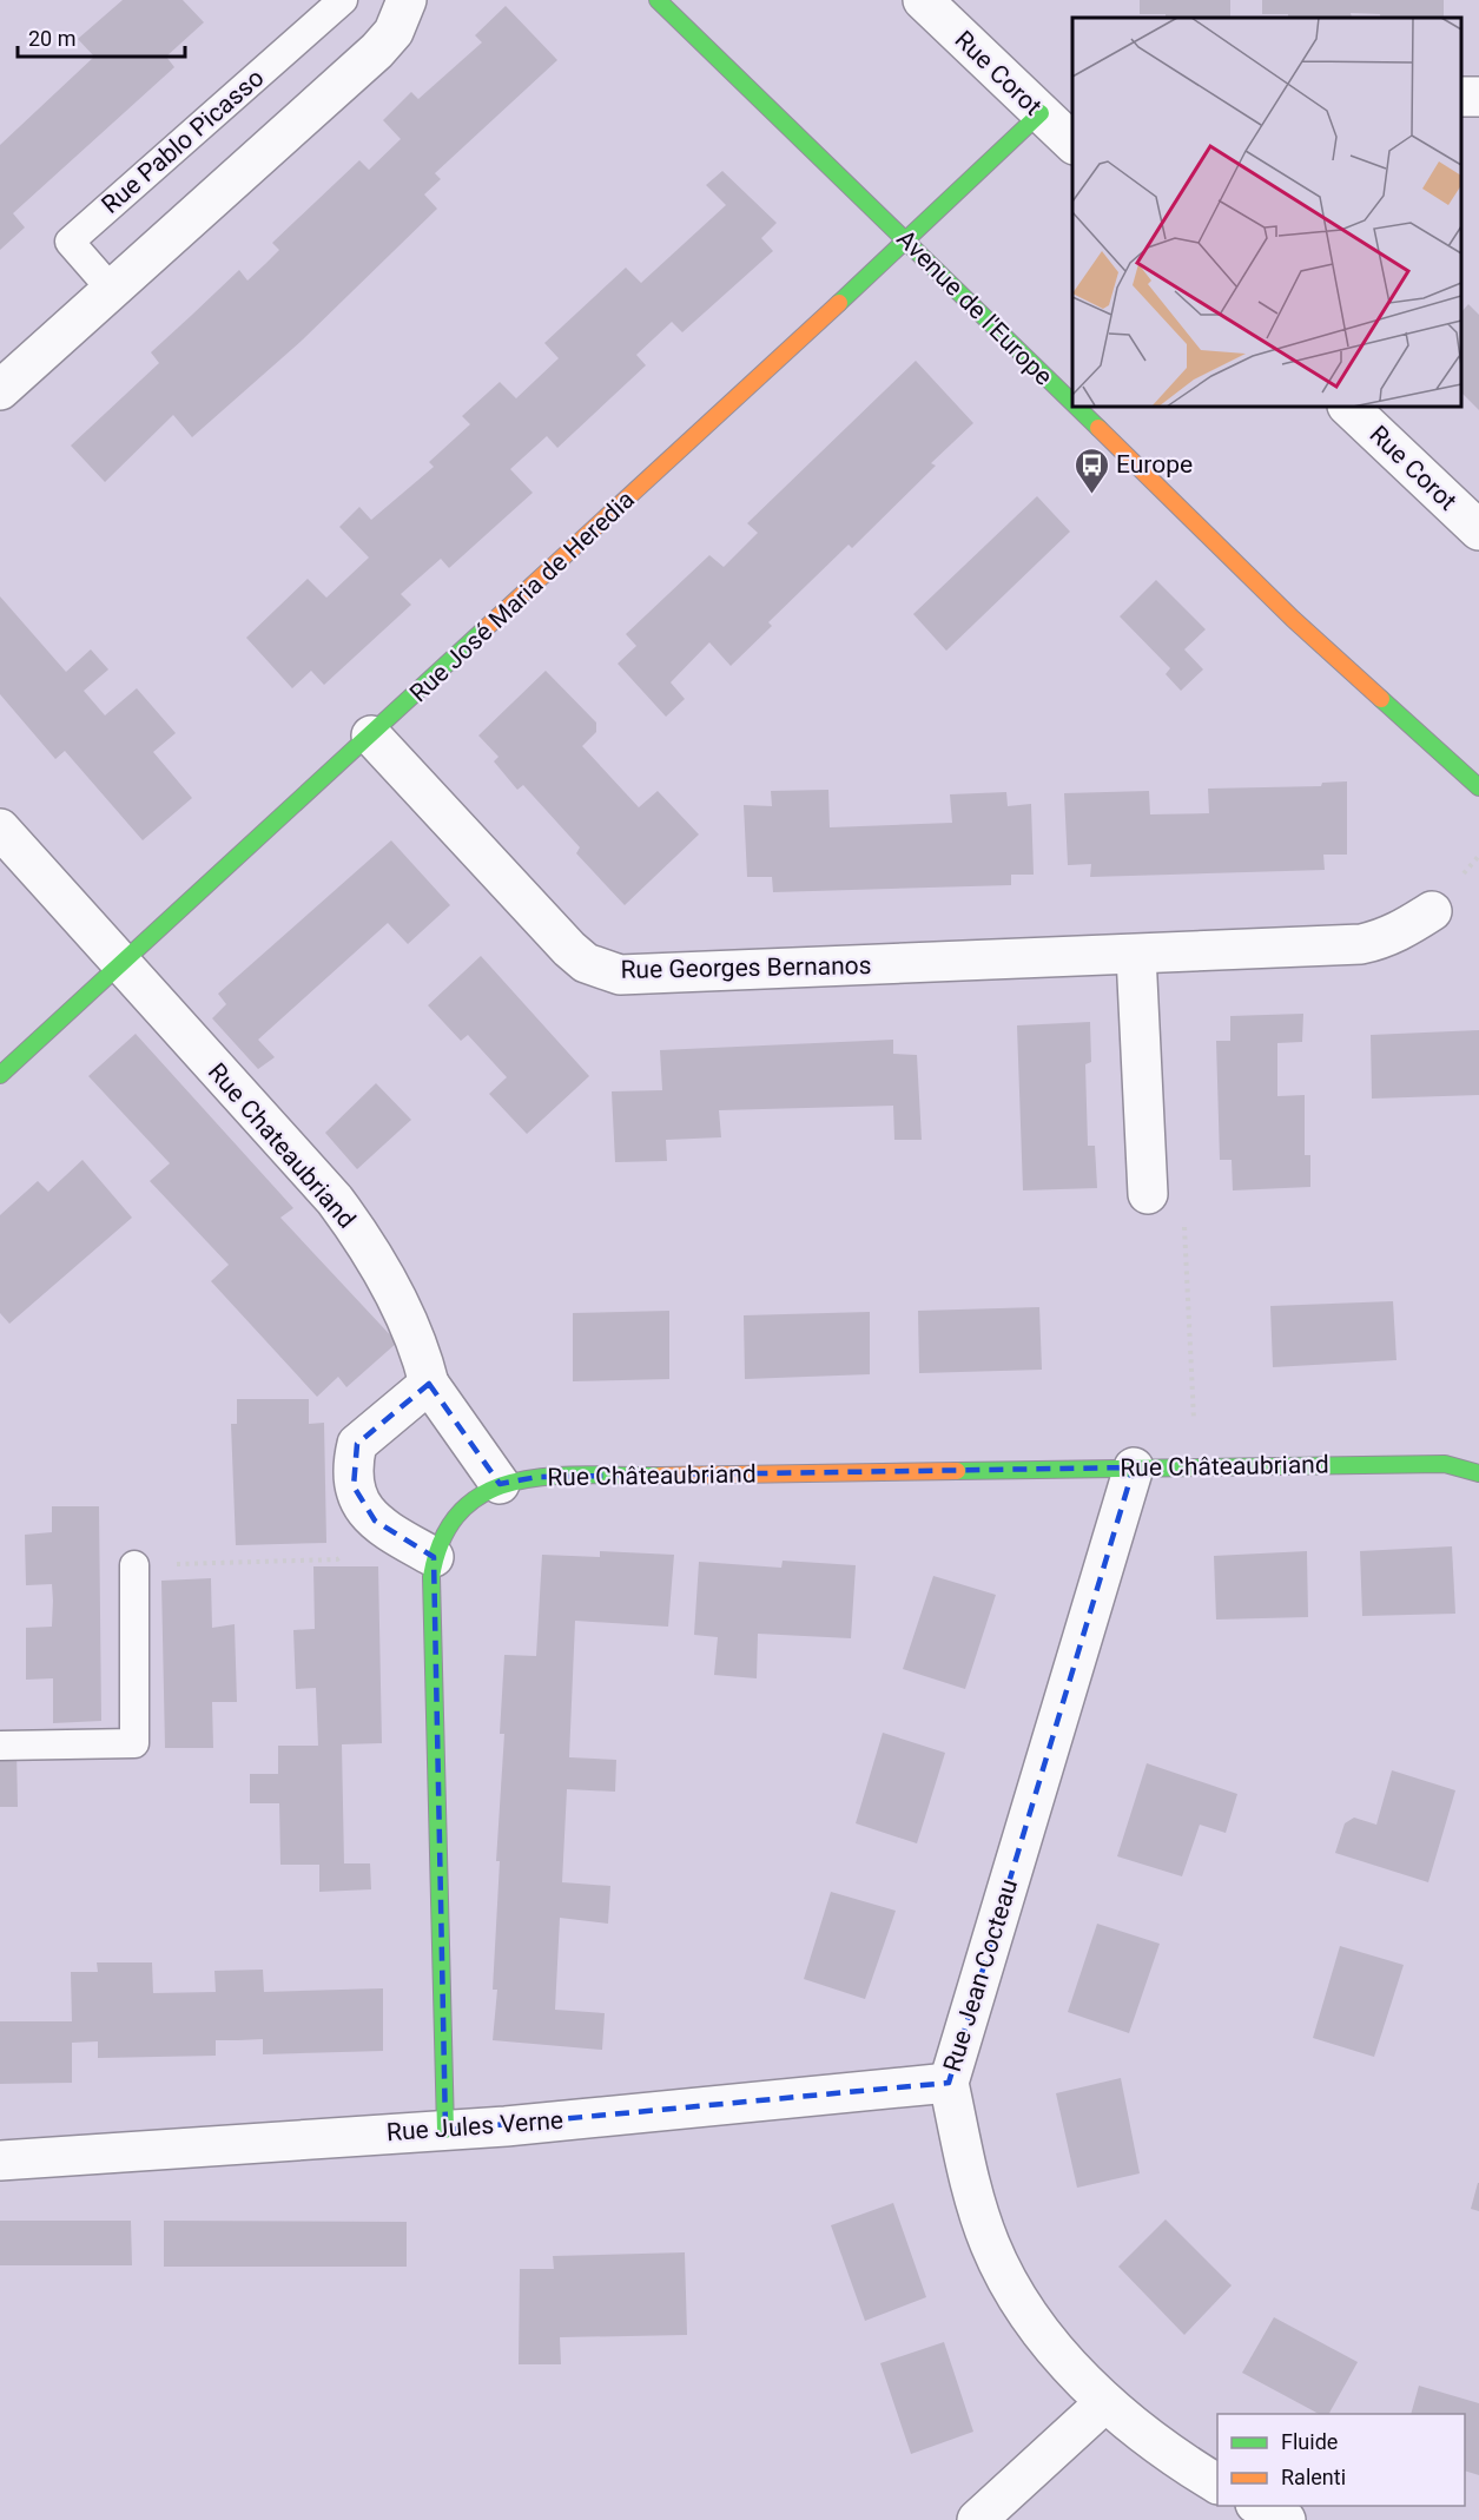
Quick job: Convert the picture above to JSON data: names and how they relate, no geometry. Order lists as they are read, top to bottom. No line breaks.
{"streets":{"street":["Rue Corot","Avenue de l'Europe","Rue José Maria de Heredia","Rue Georges Bernanos","Rue Chateaubriand","Rue Châteaubriand","Rue Jean Cocteau","Rue Jules Verne"],"lane":["Rue Pablo Picasso"]},"crossings":[["Rue Corot","Rue José Maria de Heredia"],["Avenue de l'Europe","Rue José Maria de Heredia"],["Rue José Maria de Heredia","Rue Georges Bernanos"],["Rue José Maria de Heredia","Rue Chateaubriand"],["Rue Chateaubriand","Rue Châteaubriand"],["Rue Châteaubriand","Rue Jean Cocteau"],["Rue Châteaubriand","Rue Jules Verne"],["Rue Jean Cocteau","Rue Jules Verne"]],"places":{"bus stop":["Europe"]},"legend":["Fluide","Ralenti"],"scale_bar":"20 m"}
